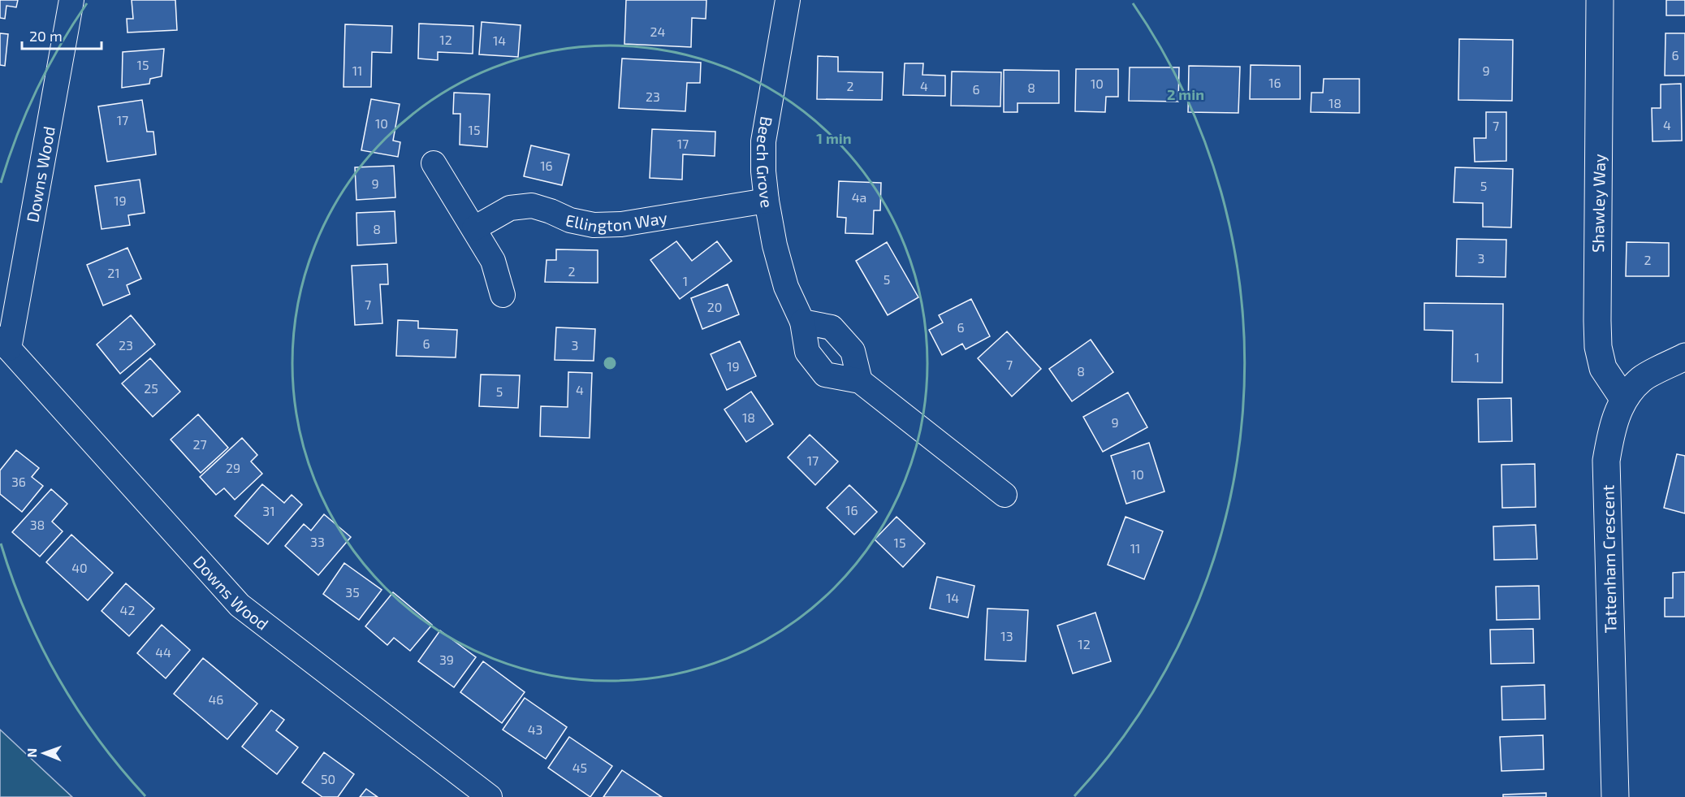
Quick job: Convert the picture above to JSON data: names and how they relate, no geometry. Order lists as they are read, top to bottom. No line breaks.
{"streets":{"street":["Beech Grove","Downs Wood","Shawley Way","Ellington Way","Tattenham Crescent"]},"crossings":[["Beech Grove","Ellington Way"],["Shawley Way","Tattenham Crescent"]],"house_numbers":["24","12","14","6","15","11","9","16","10","2","4","8","6","23","18","17","10","4","7","15","17","16","9","5","4a","19","8","3","2","2","21","5","1","7","20","6","6","23","3","1","7","19","8","25","4","5","18","9","27","17","29","10","36","16","31","38","33","15","11","40","35","14","42","13","12","44","39","46","43","45","50"],"scale_bar":"20 m","north":"left","rings":["2 min","1 min"]}
